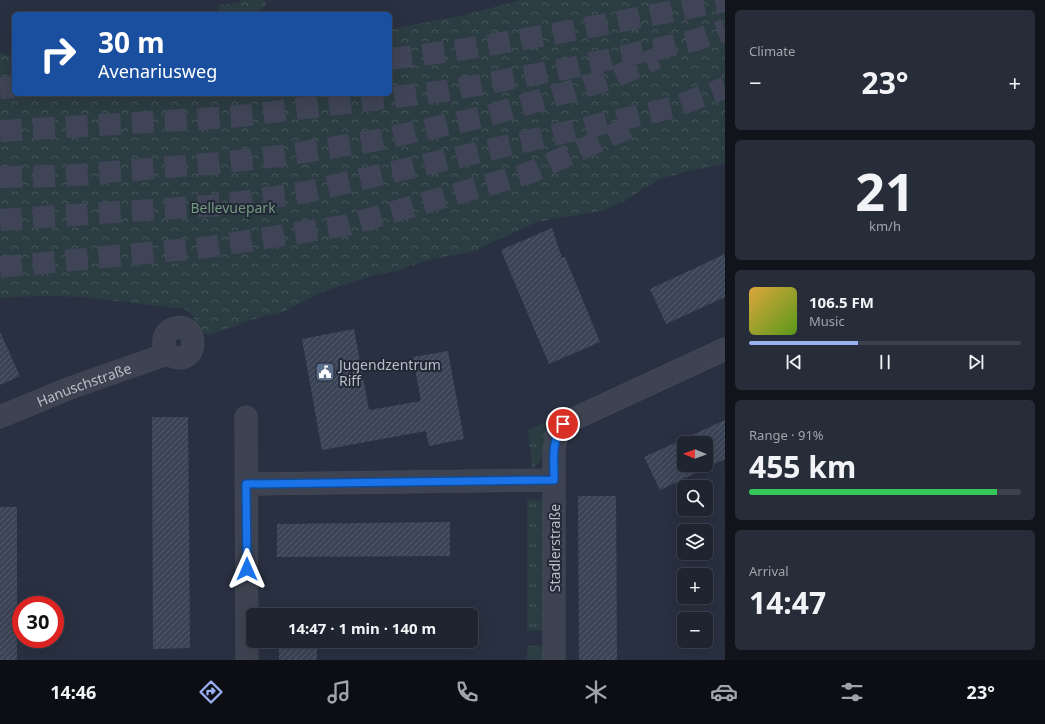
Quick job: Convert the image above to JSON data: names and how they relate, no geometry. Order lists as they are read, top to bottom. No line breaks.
{"streets":{"street":["Hanuschstraße","Stadlerstraße"]},"parks":["Bellevuepark"],"places":{"public building":["Jugendzentrum Riff"]},"north":"left","page":{"tile":["Climate",["21","km/h"],["Range · 91%","455 km"],["Arrival","14:47"]],"turn":["30 m","Avenariusweg"],"heat":["−","23°","+"],"song":["106.5 FM","Music"],"map_buttons":["+","−"],"limit":"30","trip":"14:47 · 1 min · 140 m","tabs":["14:46","23°"]}}
